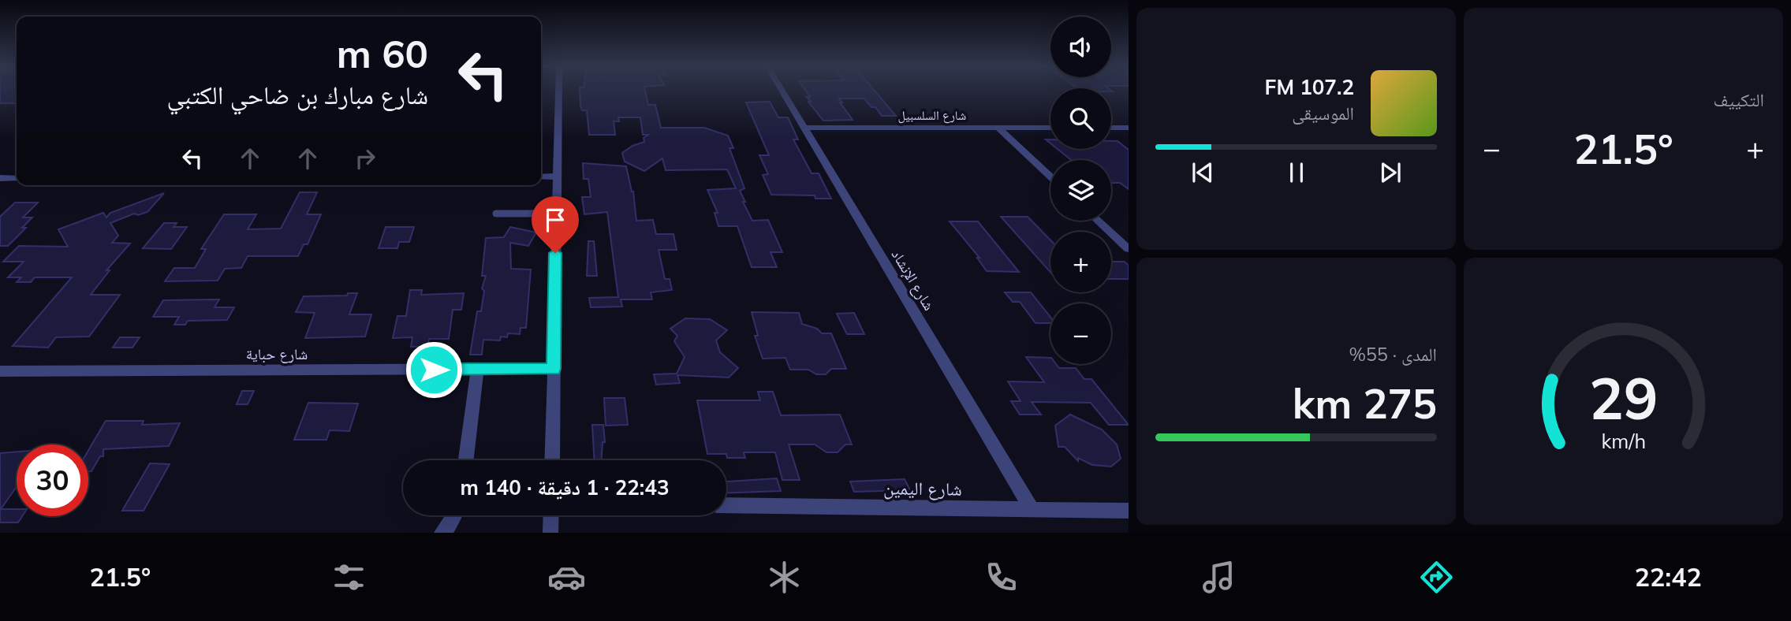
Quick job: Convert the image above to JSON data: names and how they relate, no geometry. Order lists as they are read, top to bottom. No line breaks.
{"streets":{"street":["شارع السلسبيل","شارع الإنشاد","شارع حباية","شارع اليمين"]},"crossings":[["شارع السلسبيل","شارع الإنشاد"],["شارع الإنشاد","شارع اليمين"]],"page":{"tile":["التكييف",["المدى · 55%","275 km"]],"map_buttons":["+","−"],"turn":["60 m","شارع مبارك بن ضاحي الكتبي"],"song":["107.2 FM","الموسيقى"],"heat":["−","21.5°","+"],"limit":"30","trip":"22:43 · 1 دقيقة · 140 m","tabs":["22:42","21.5°"],"gauge":["29","km/h"]}}
